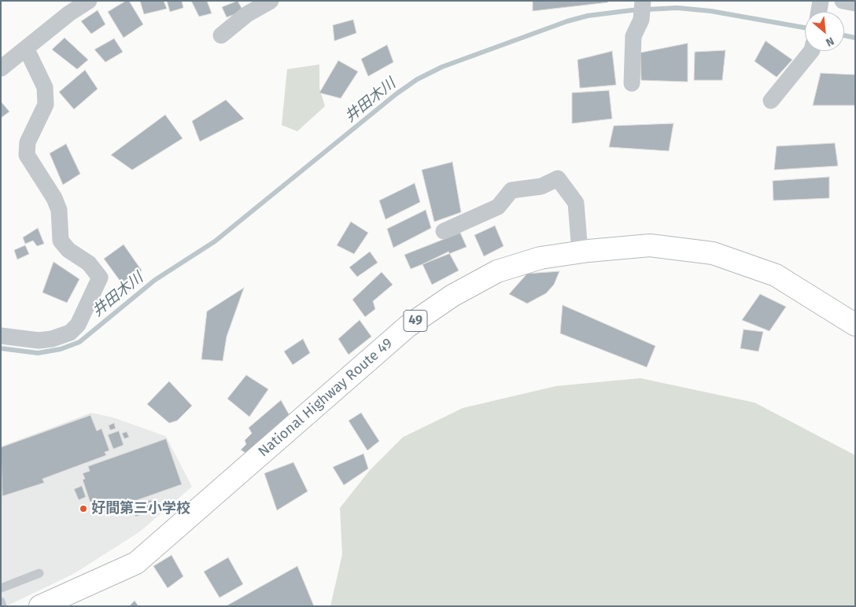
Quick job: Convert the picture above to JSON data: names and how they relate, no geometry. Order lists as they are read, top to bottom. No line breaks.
{"streets":{"highway":["49","National Highway Route 49"]},"water":["井田木川"],"places":["好間第三小学校"],"north":"bottom right"}
